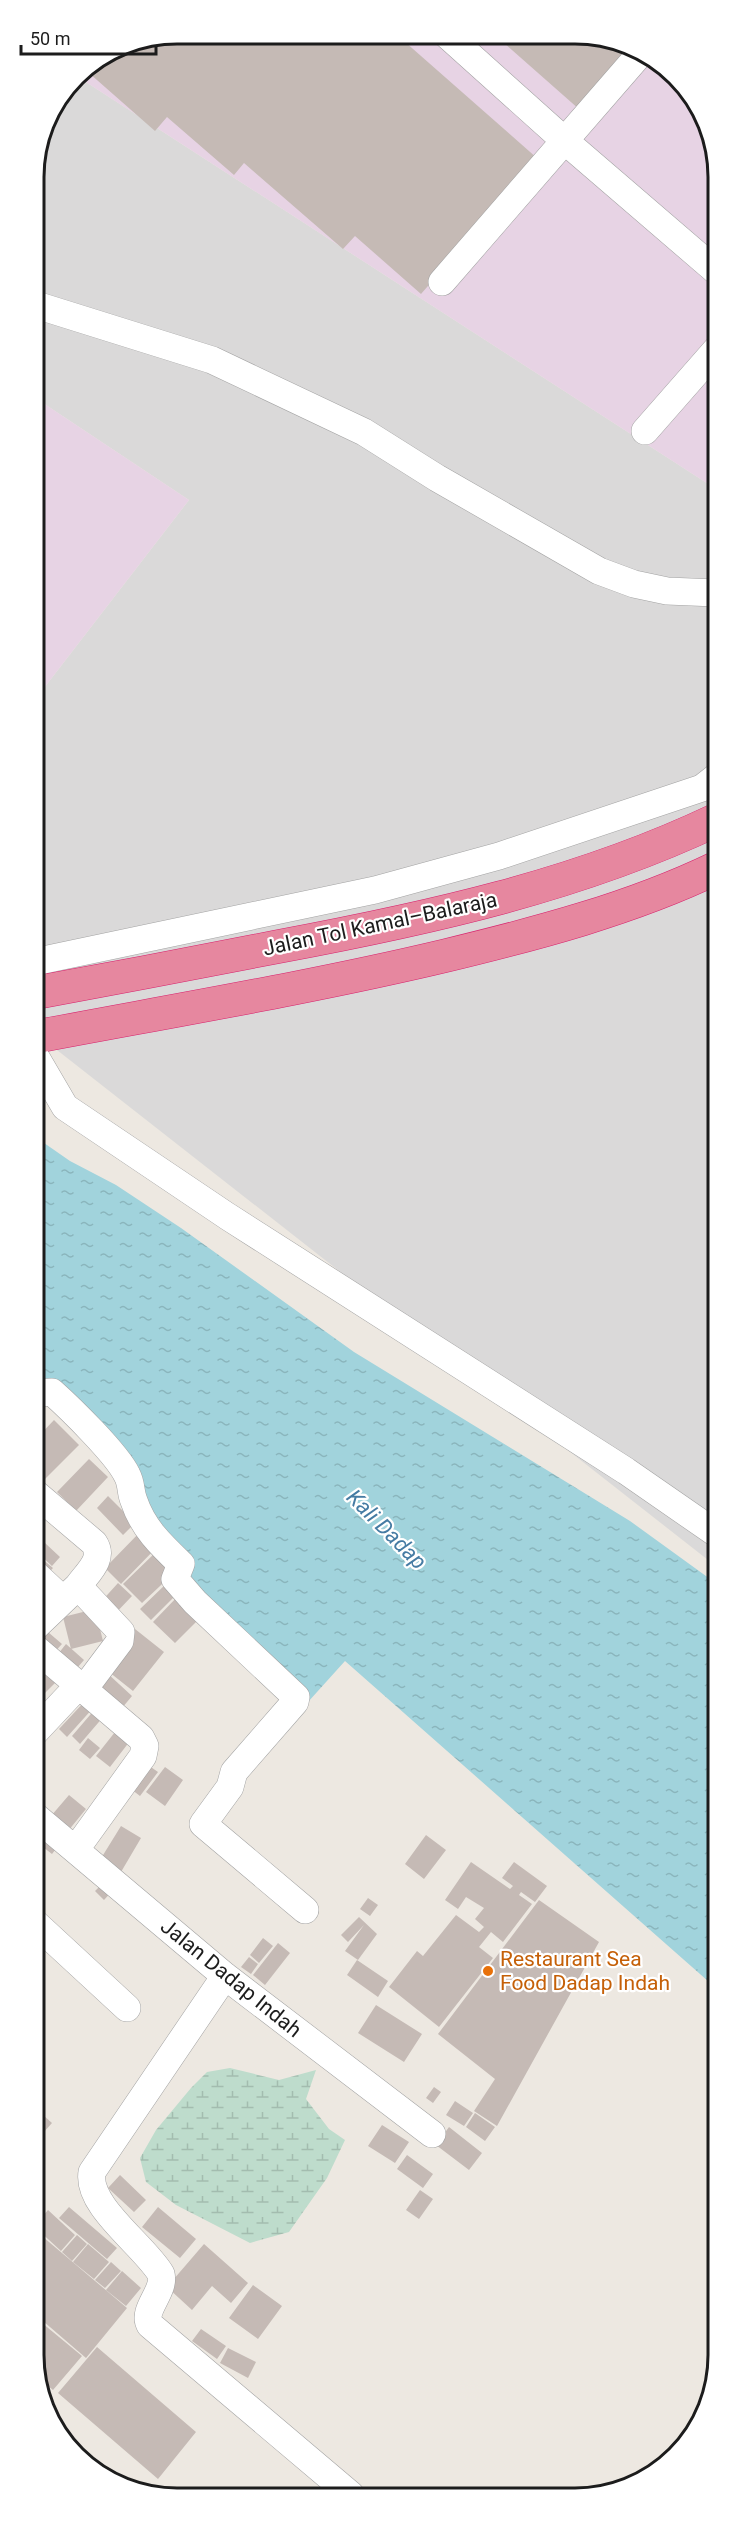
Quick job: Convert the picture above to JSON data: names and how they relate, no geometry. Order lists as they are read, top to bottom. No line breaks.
{"streets":{"highway":["Jalan Tol Kamal–Balaraja"],"street":["Jalan Dadap Indah"]},"water":["Kali Dadap"],"places":["Restaurant Sea Food Dadap Indah"],"scale_bar":"50 m"}
